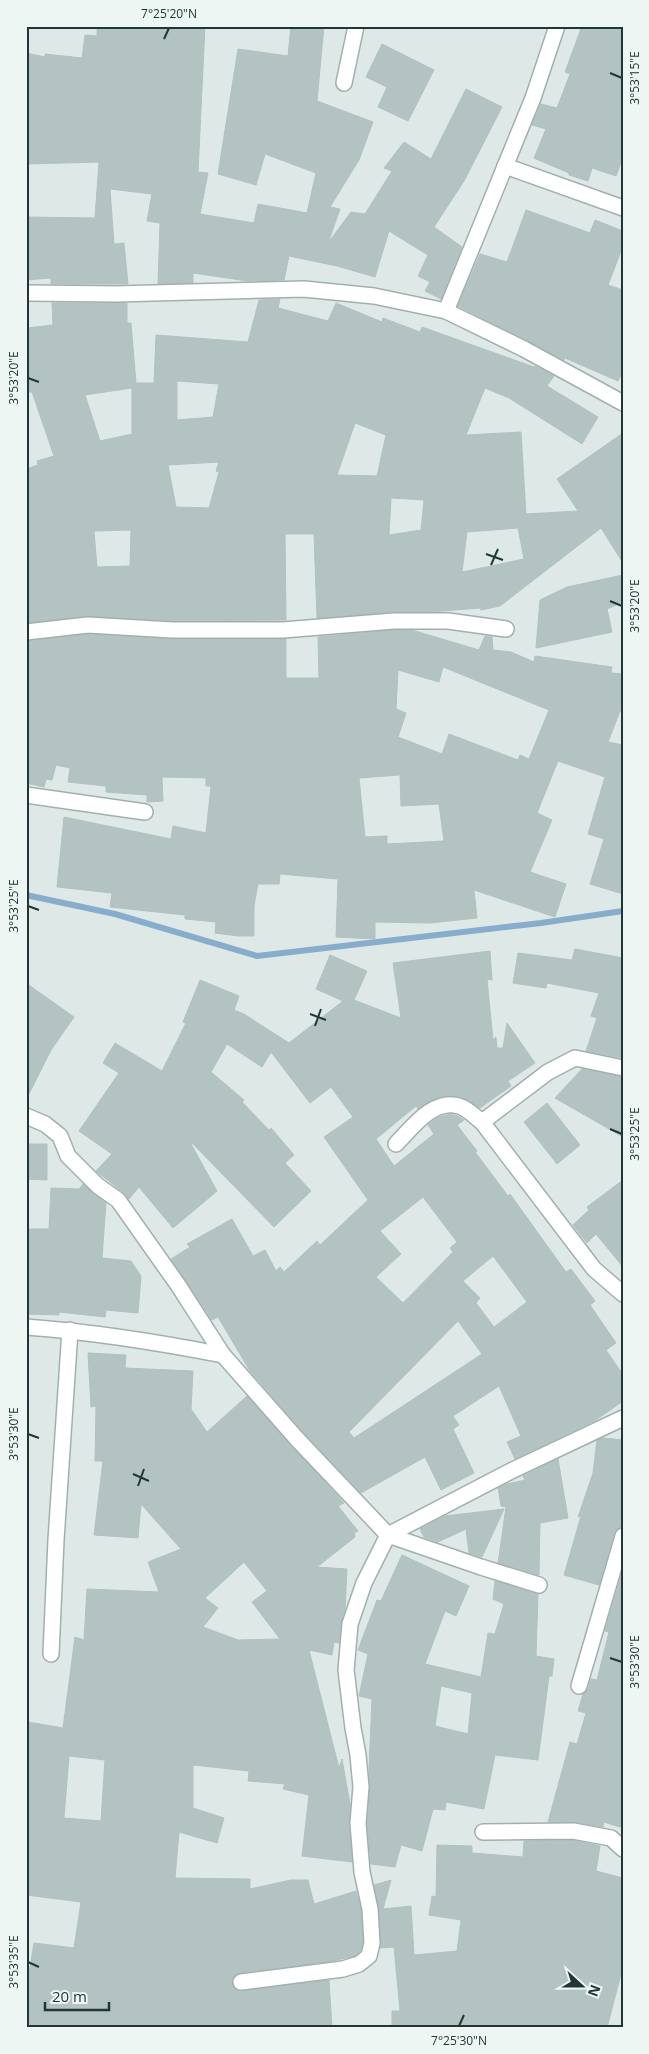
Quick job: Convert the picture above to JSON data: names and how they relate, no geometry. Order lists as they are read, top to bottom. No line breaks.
{"scale_bar":"20 m","north":"right","coordinates":["7°25'20\"N","3°53'15\"E","3°53'20\"E","3°53'25\"E","3°53'30\"E","3°53'35\"E","7°25'30\"N"]}
